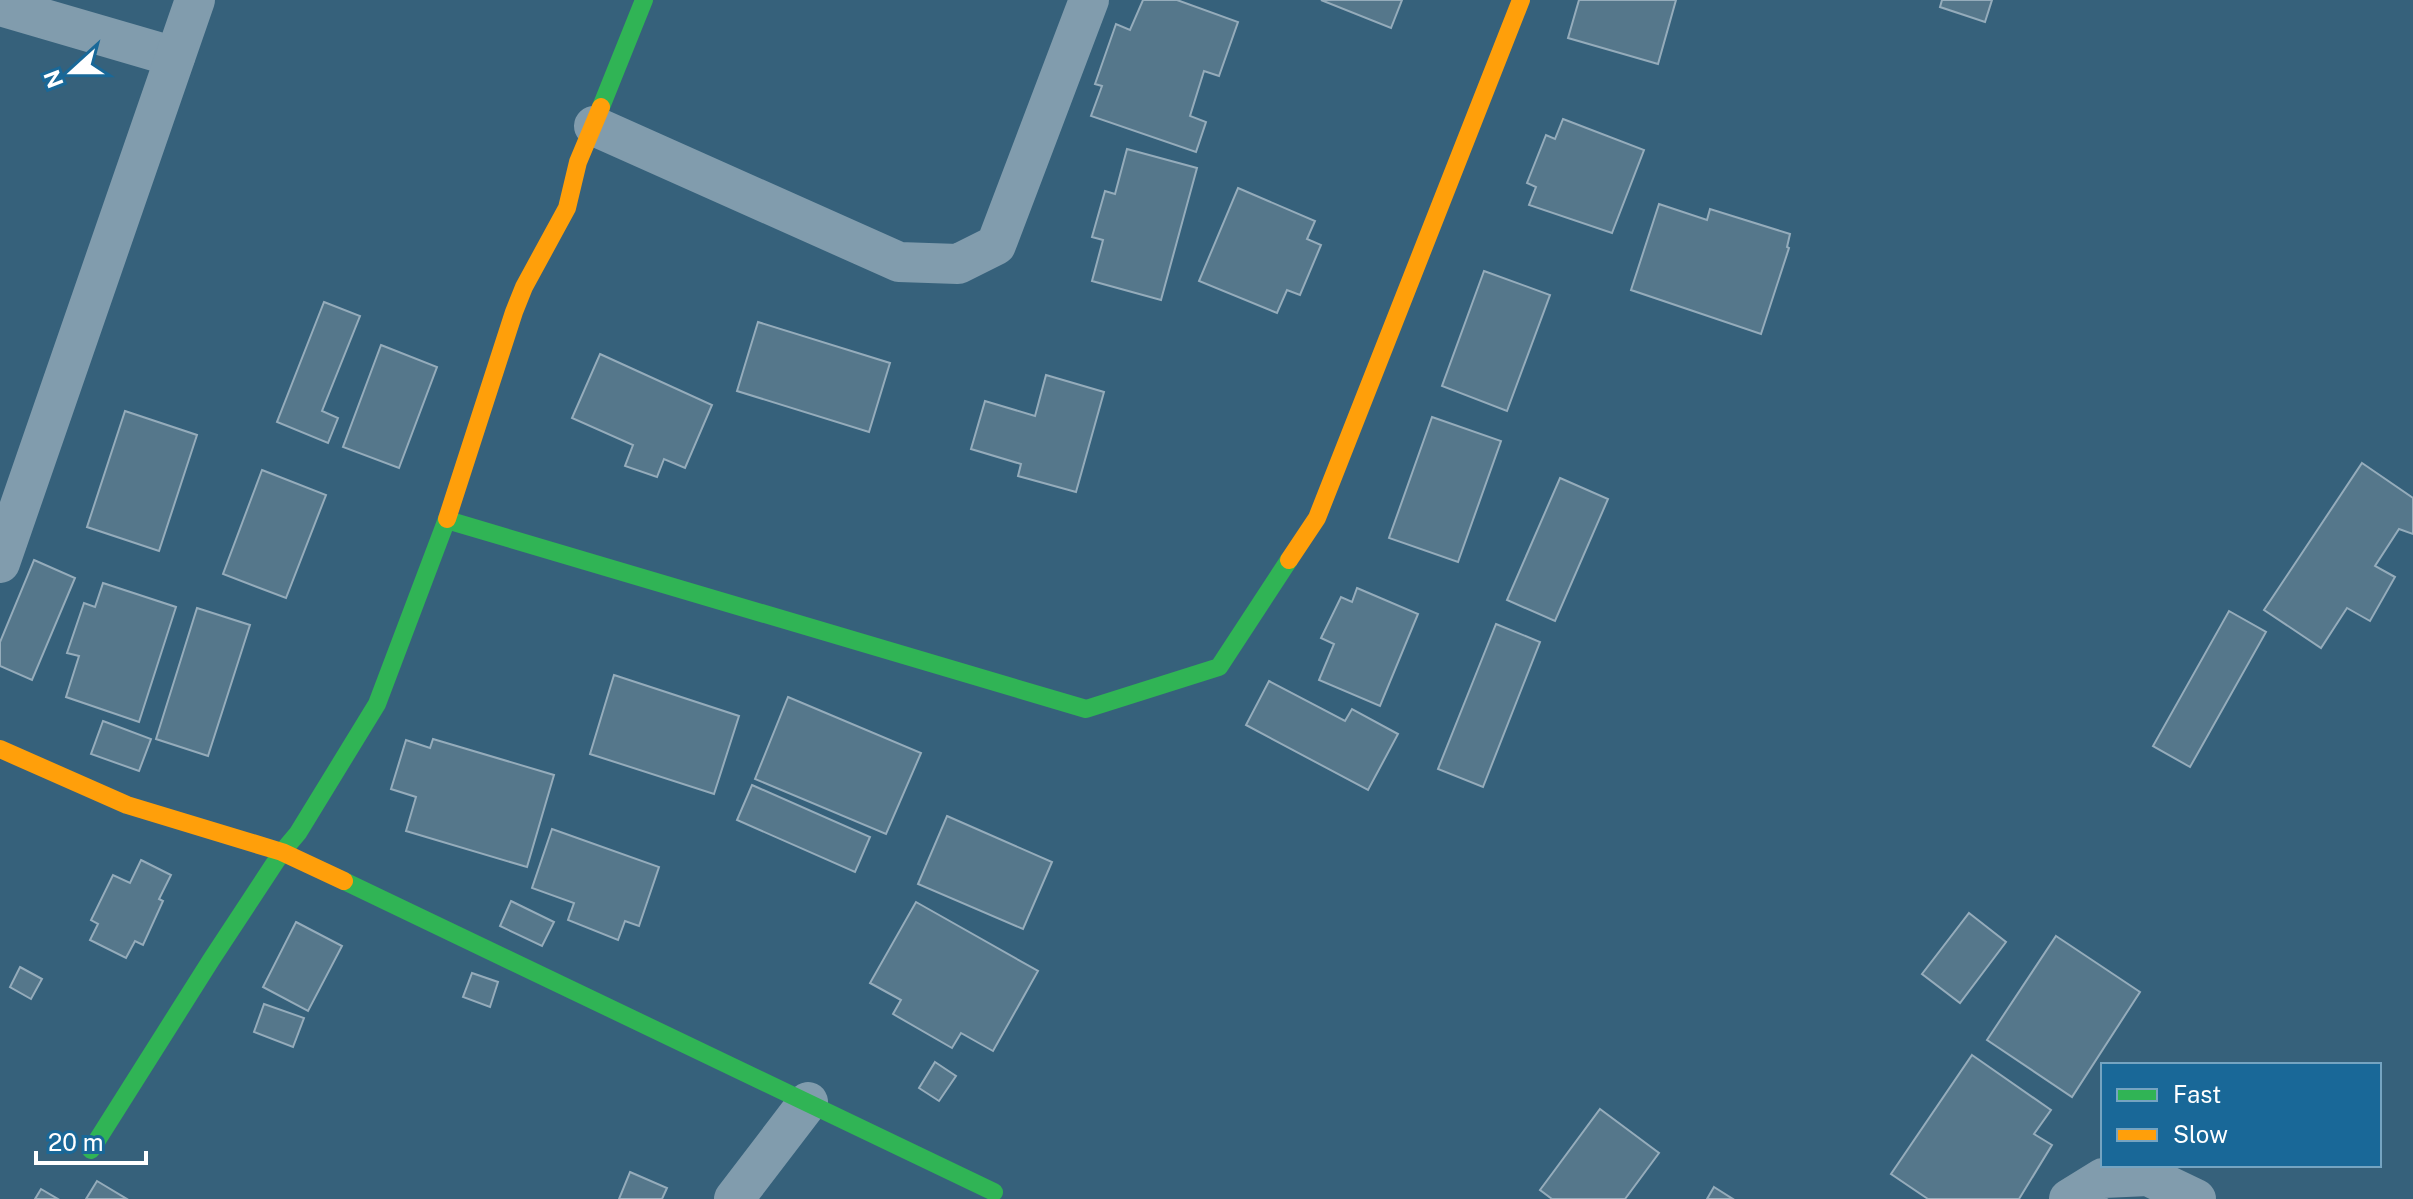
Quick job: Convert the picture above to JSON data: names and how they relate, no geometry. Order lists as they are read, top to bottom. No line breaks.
{"legend":["Fast","Slow"],"scale_bar":"20 m","north":"left"}
